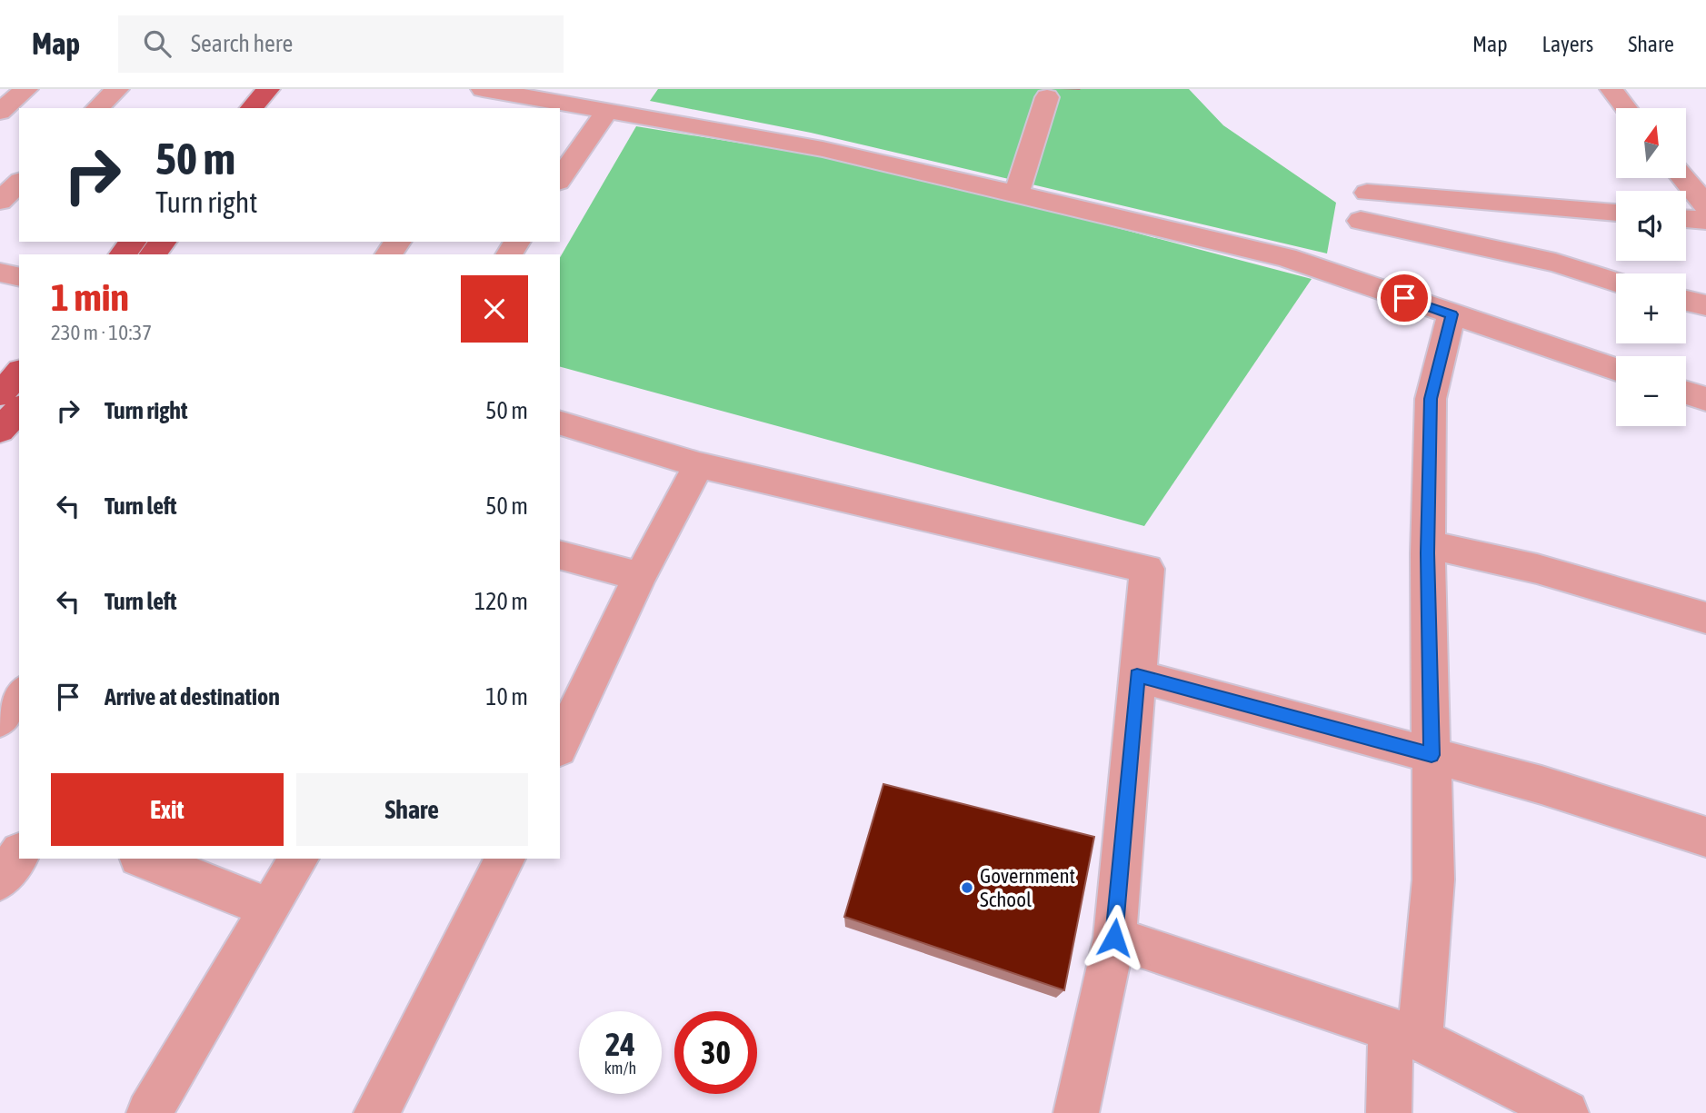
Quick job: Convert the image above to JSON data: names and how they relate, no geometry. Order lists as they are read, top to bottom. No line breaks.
{"places":["Government School"],"north":"top","page":{"header":"Map","search":"Search here","nav":["Map","Layers","Share"],"map_buttons":["+","−"],"turn":["50 m","Turn right"],"heading":["1 min","230 m · 10:37"],"list":[{"name":"Turn right","value":"50 m"},{"name":"Turn left","value":"50 m"},{"name":"Turn left","value":"120 m"},{"name":"Arrive at destination","value":"10 m"}],"buttons":["Exit","Share"],"speed":"24 km/h","limit":"30"}}
